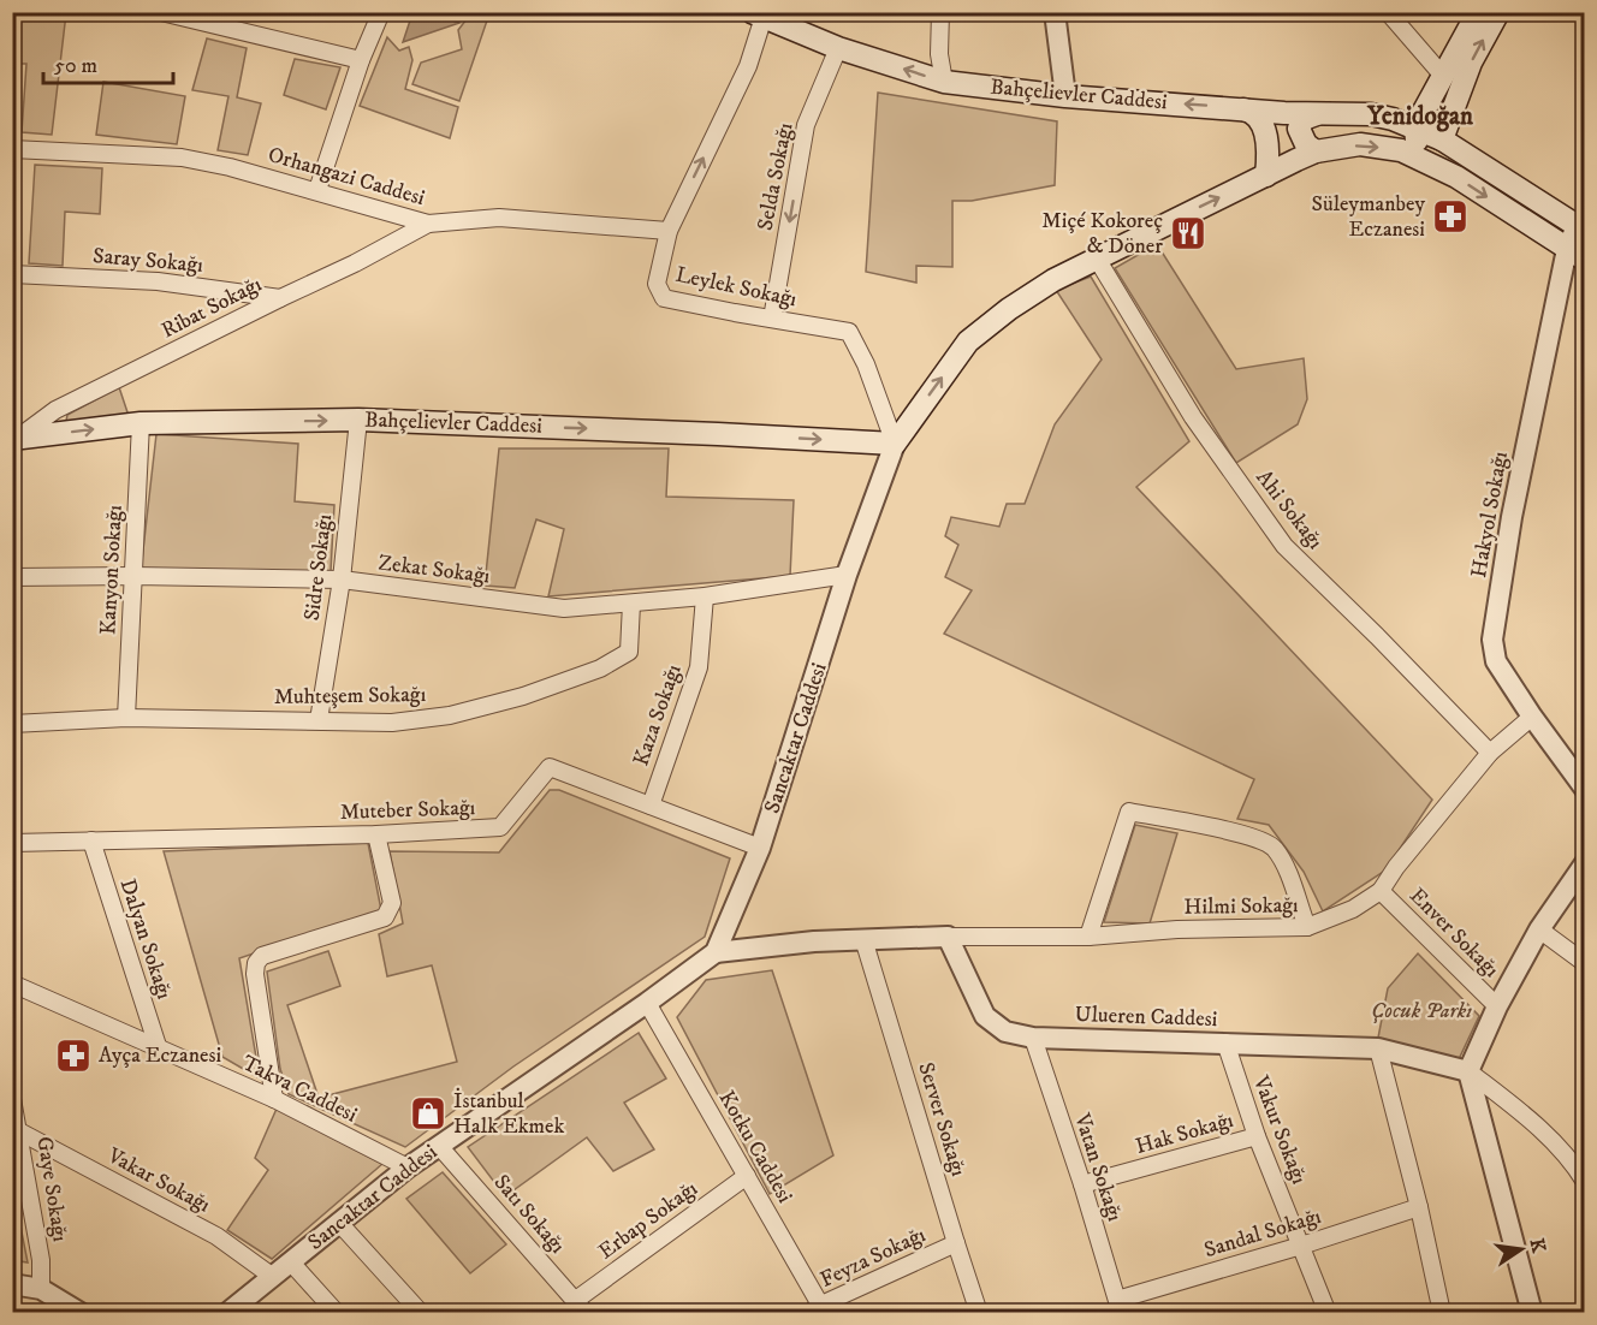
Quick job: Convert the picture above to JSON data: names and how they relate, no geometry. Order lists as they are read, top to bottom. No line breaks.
{"streets":{"main road":["Bahçelievler Caddesi","Sancaktar Caddesi"],"street":["Orhangazi Caddesi","Selda Sokağı","Saray Sokağı","Leylek Sokağı","Ribat Sokağı","Ahi Sokağı","Hakyol Sokağı","Sidre Sokağı","Kanyon Sokağı","Zekat Sokağı","Muhteşem Sokağı","Kaza Sokağı","Muteber Sokağı","Hilmi Sokağı","Enver Sokağı","Dalyan Sokağı","Ulueren Caddesi","Takva Caddesi","Server Sokağı","Vakur Sokağı","Hak Sokağı","Kotku Caddesi","Vatan Sokağı","Vakar Sokağı","Gaye Sokağı","Satı Sokağı","Erbap Sokağı","Sandal Sokağı","Feyza Sokağı"]},"crossings":[["Bahçelievler Caddesi","Selda Sokağı"],["Bahçelievler Caddesi","Leylek Sokağı"],["Bahçelievler Caddesi","Ribat Sokağı"],["Bahçelievler Caddesi","Hakyol Sokağı"],["Bahçelievler Caddesi","Sidre Sokağı"],["Bahçelievler Caddesi","Kanyon Sokağı"],["Bahçelievler Caddesi","Sancaktar Caddesi"],["Orhangazi Caddesi","Leylek Sokağı"],["Orhangazi Caddesi","Ribat Sokağı"],["Selda Sokağı","Leylek Sokağı"],["Saray Sokağı","Ribat Sokağı"],["Leylek Sokağı","Sancaktar Caddesi"],["Ahi Sokağı","Sancaktar Caddesi"],["Ahi Sokağı","Hilmi Sokağı"],["Hakyol Sokağı","Hilmi Sokağı"],["Sidre Sokağı","Zekat Sokağı"],["Sidre Sokağı","Muhteşem Sokağı"],["Kanyon Sokağı","Zekat Sokağı"],["Kanyon Sokağı","Muhteşem Sokağı"],["Zekat Sokağı","Muhteşem Sokağı"],["Zekat Sokağı","Kaza Sokağı"],["Zekat Sokağı","Sancaktar Caddesi"],["Kaza Sokağı","Muteber Sokağı"],["Sancaktar Caddesi","Muteber Sokağı"],["Sancaktar Caddesi","Takva Caddesi"],["Sancaktar Caddesi","Kotku Caddesi"],["Sancaktar Caddesi","Vakar Sokağı"],["Sancaktar Caddesi","Satı Sokağı"],["Muteber Sokağı","Dalyan Sokağı"],["Hilmi Sokağı","Enver Sokağı"],["Hilmi Sokağı","Ulueren Caddesi"],["Dalyan Sokağı","Takva Caddesi"],["Ulueren Caddesi","Vakur Sokağı"],["Ulueren Caddesi","Vatan Sokağı"],["Server Sokağı","Feyza Sokağı"],["Vakur Sokağı","Hak Sokağı"],["Vakur Sokağı","Sandal Sokağı"],["Hak Sokağı","Vatan Sokağı"],["Kotku Caddesi","Erbap Sokağı"],["Kotku Caddesi","Feyza Sokağı"],["Vatan Sokağı","Sandal Sokağı"],["Vakar Sokağı","Gaye Sokağı"],["Satı Sokağı","Erbap Sokağı"]],"one_way":["Selda Sokağı","Leylek Sokağı"],"districts":["Yenidoğan"],"parks":["Çocuk Parkı"],"places":{"pharmacy":["Süleymanbey Eczanesi","Ayça Eczanesi"],"restaurant":["Miçé Kokoreç & Döner"],"shop":["İstanbul Halk Ekmek"]},"scale_bar":"50 m","north":"right"}
